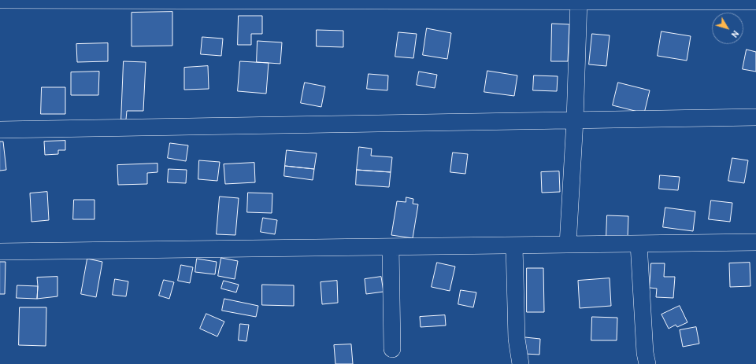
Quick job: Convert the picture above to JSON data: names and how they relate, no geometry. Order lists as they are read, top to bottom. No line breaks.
{"north":"bottom right"}
